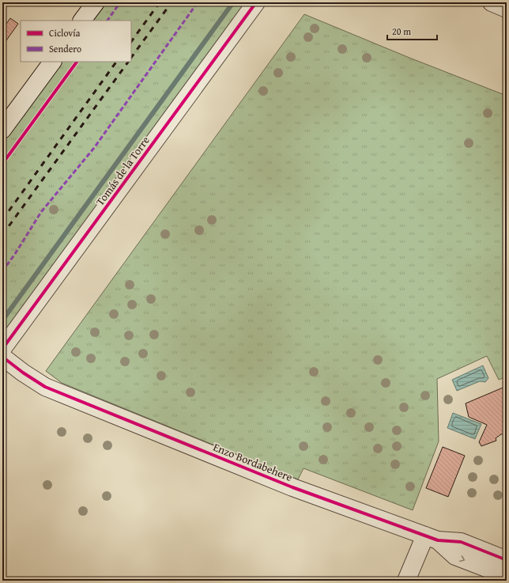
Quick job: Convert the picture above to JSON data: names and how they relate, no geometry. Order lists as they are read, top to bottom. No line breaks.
{"streets":{"street":["Tomás de la Torre","Enzo Bordabehere"]},"legend":["Ciclovía","Sendero"],"scale_bar":"20 m"}
